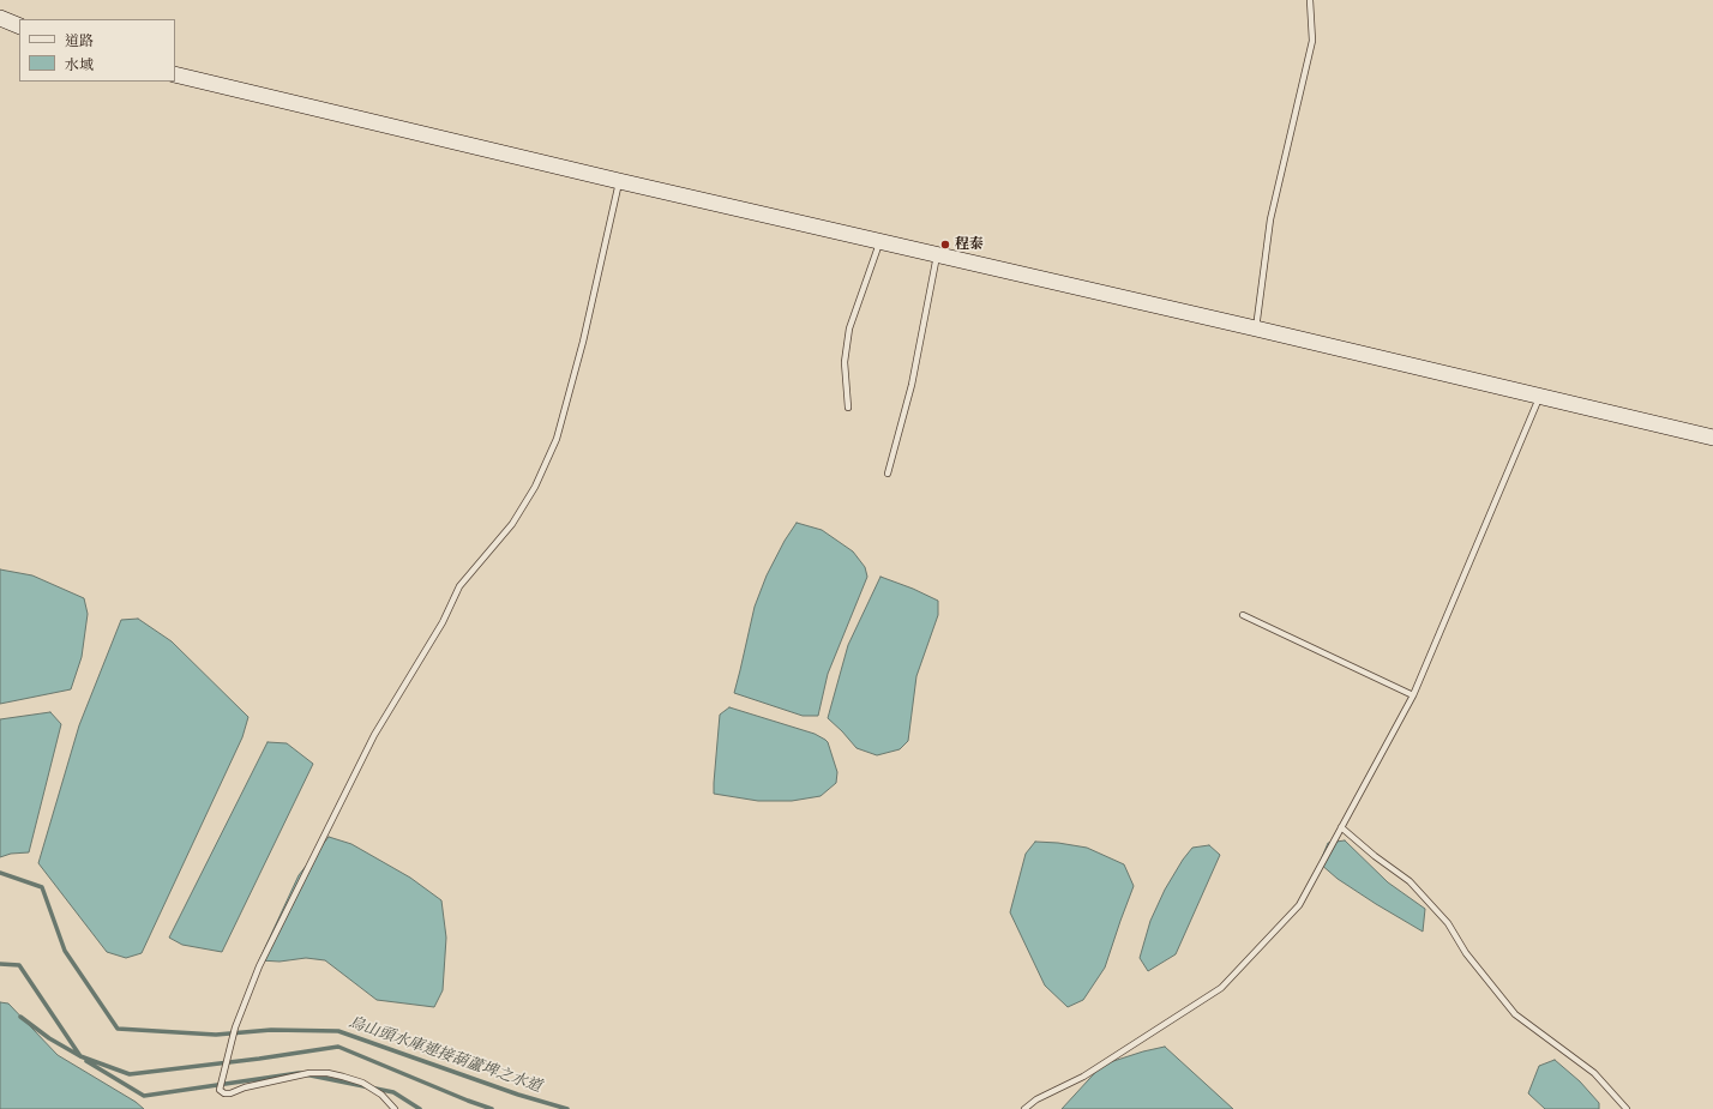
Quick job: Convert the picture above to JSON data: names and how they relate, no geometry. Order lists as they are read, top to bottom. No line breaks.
{"water":["烏山頭水庫連接葫蘆埤之水道"],"places":["程泰"],"legend":["道路","水域"]}
